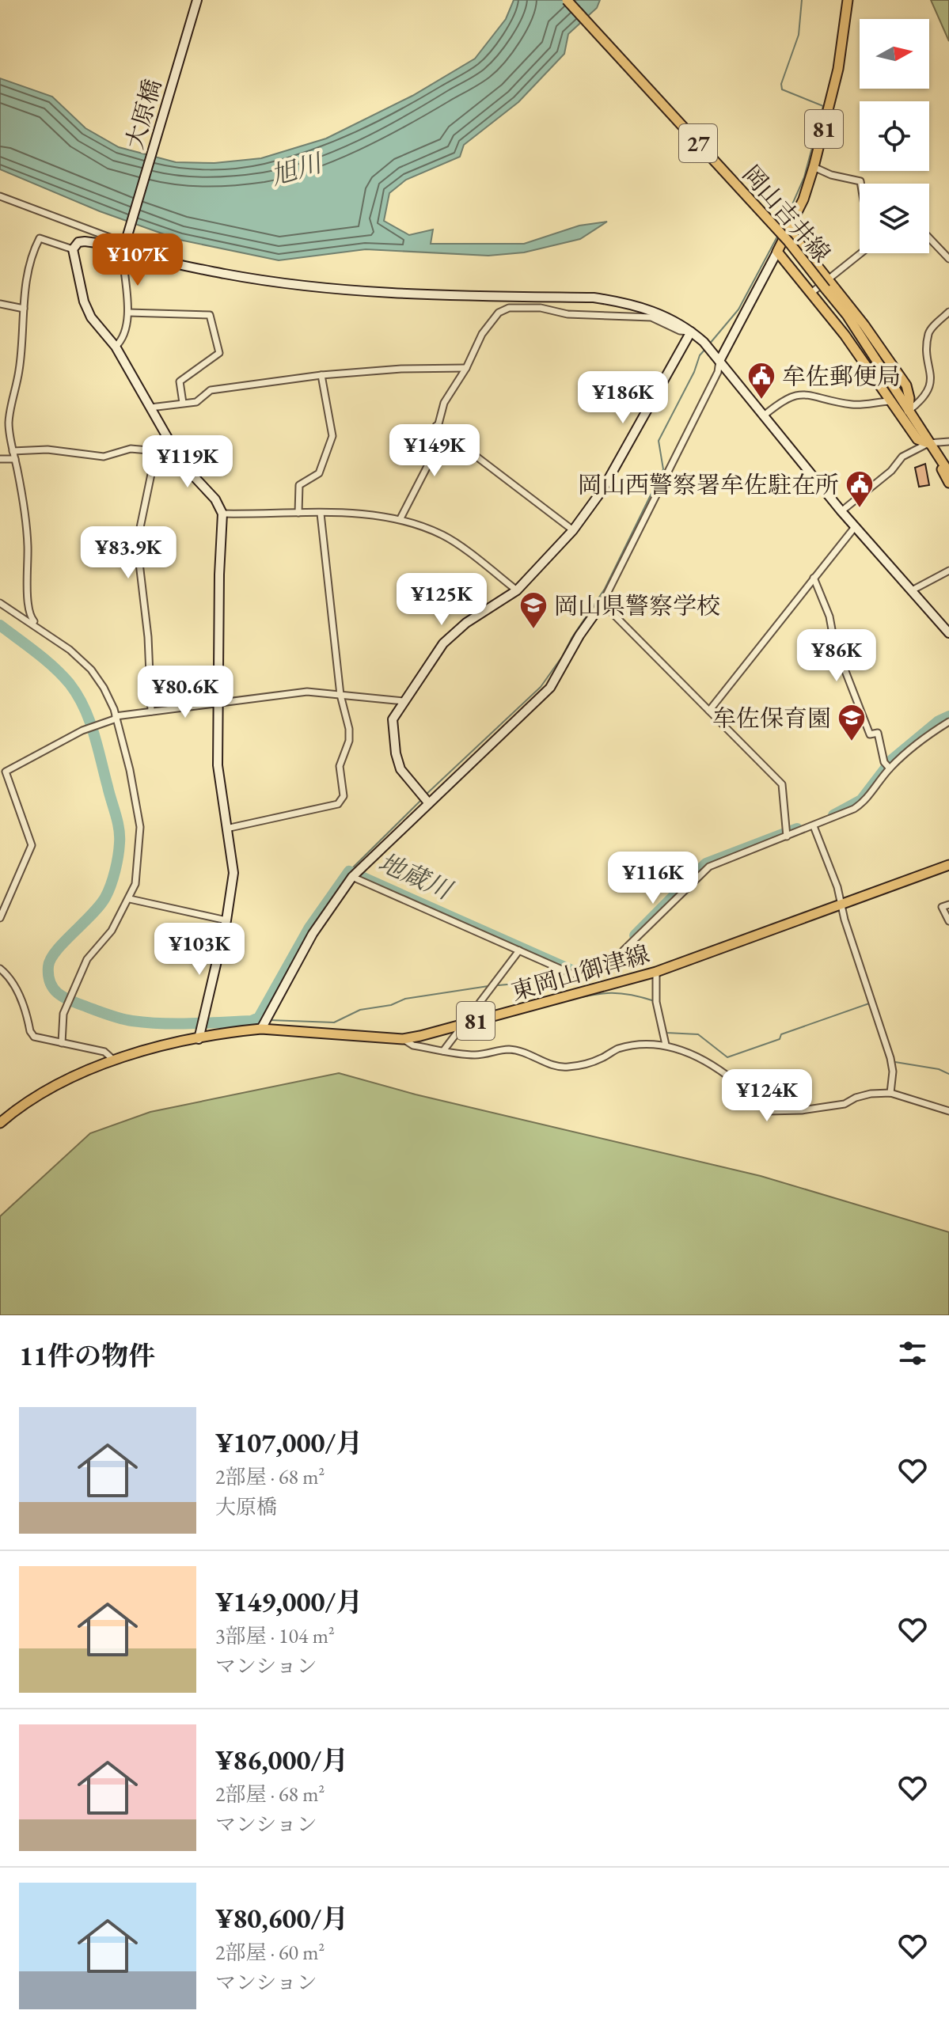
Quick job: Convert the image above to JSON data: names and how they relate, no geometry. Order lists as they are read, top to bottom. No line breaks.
{"streets":{"main road":["81","27","岡山吉井線","東岡山御津線"],"street":["大原橋"]},"water":["旭川","地蔵川"],"places":{"public building":["牟佐郵便局","岡山西警察署牟佐駐在所"],"school or university":["岡山県警察学校","牟佐保育園"]},"north":"right","page":{"price":["¥107K","¥186K","¥149K","¥119K","¥83.9K","¥125K","¥86K","¥80.6K","¥116K","¥103K","¥124K"],"heading":"11件の物件","list":[{"name":"¥107,000/月","note":"2部屋 · 68 m² · 大原橋"},{"name":"¥149,000/月","note":"3部屋 · 104 m² · マンション"},{"name":"¥86,000/月","note":"2部屋 · 68 m² · マンション"},{"name":"¥80,600/月","note":"2部屋 · 60 m² · マンション"}]}}
